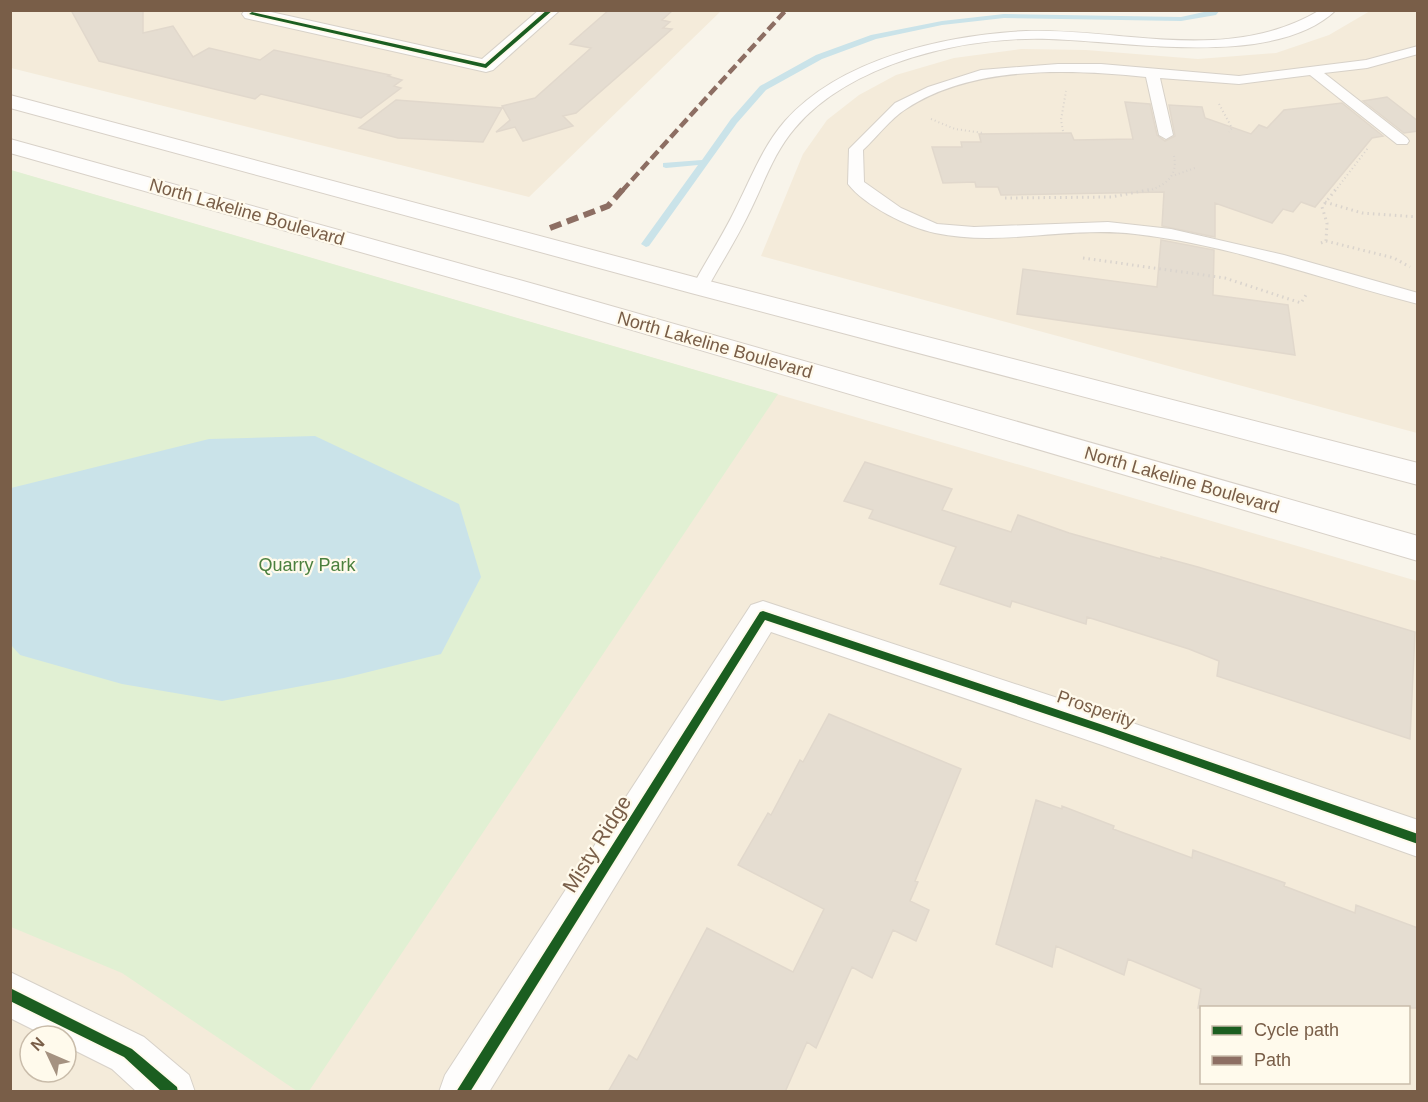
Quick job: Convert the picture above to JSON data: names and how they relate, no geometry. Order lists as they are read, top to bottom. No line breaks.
{"streets":{"main road":["North Lakeline Boulevard","Prosperity","Misty Ridge"]},"crossings":[["Prosperity","Misty Ridge"]],"parks":["Quarry Park"],"legend":["Cycle path","Path"],"north":"top left"}
